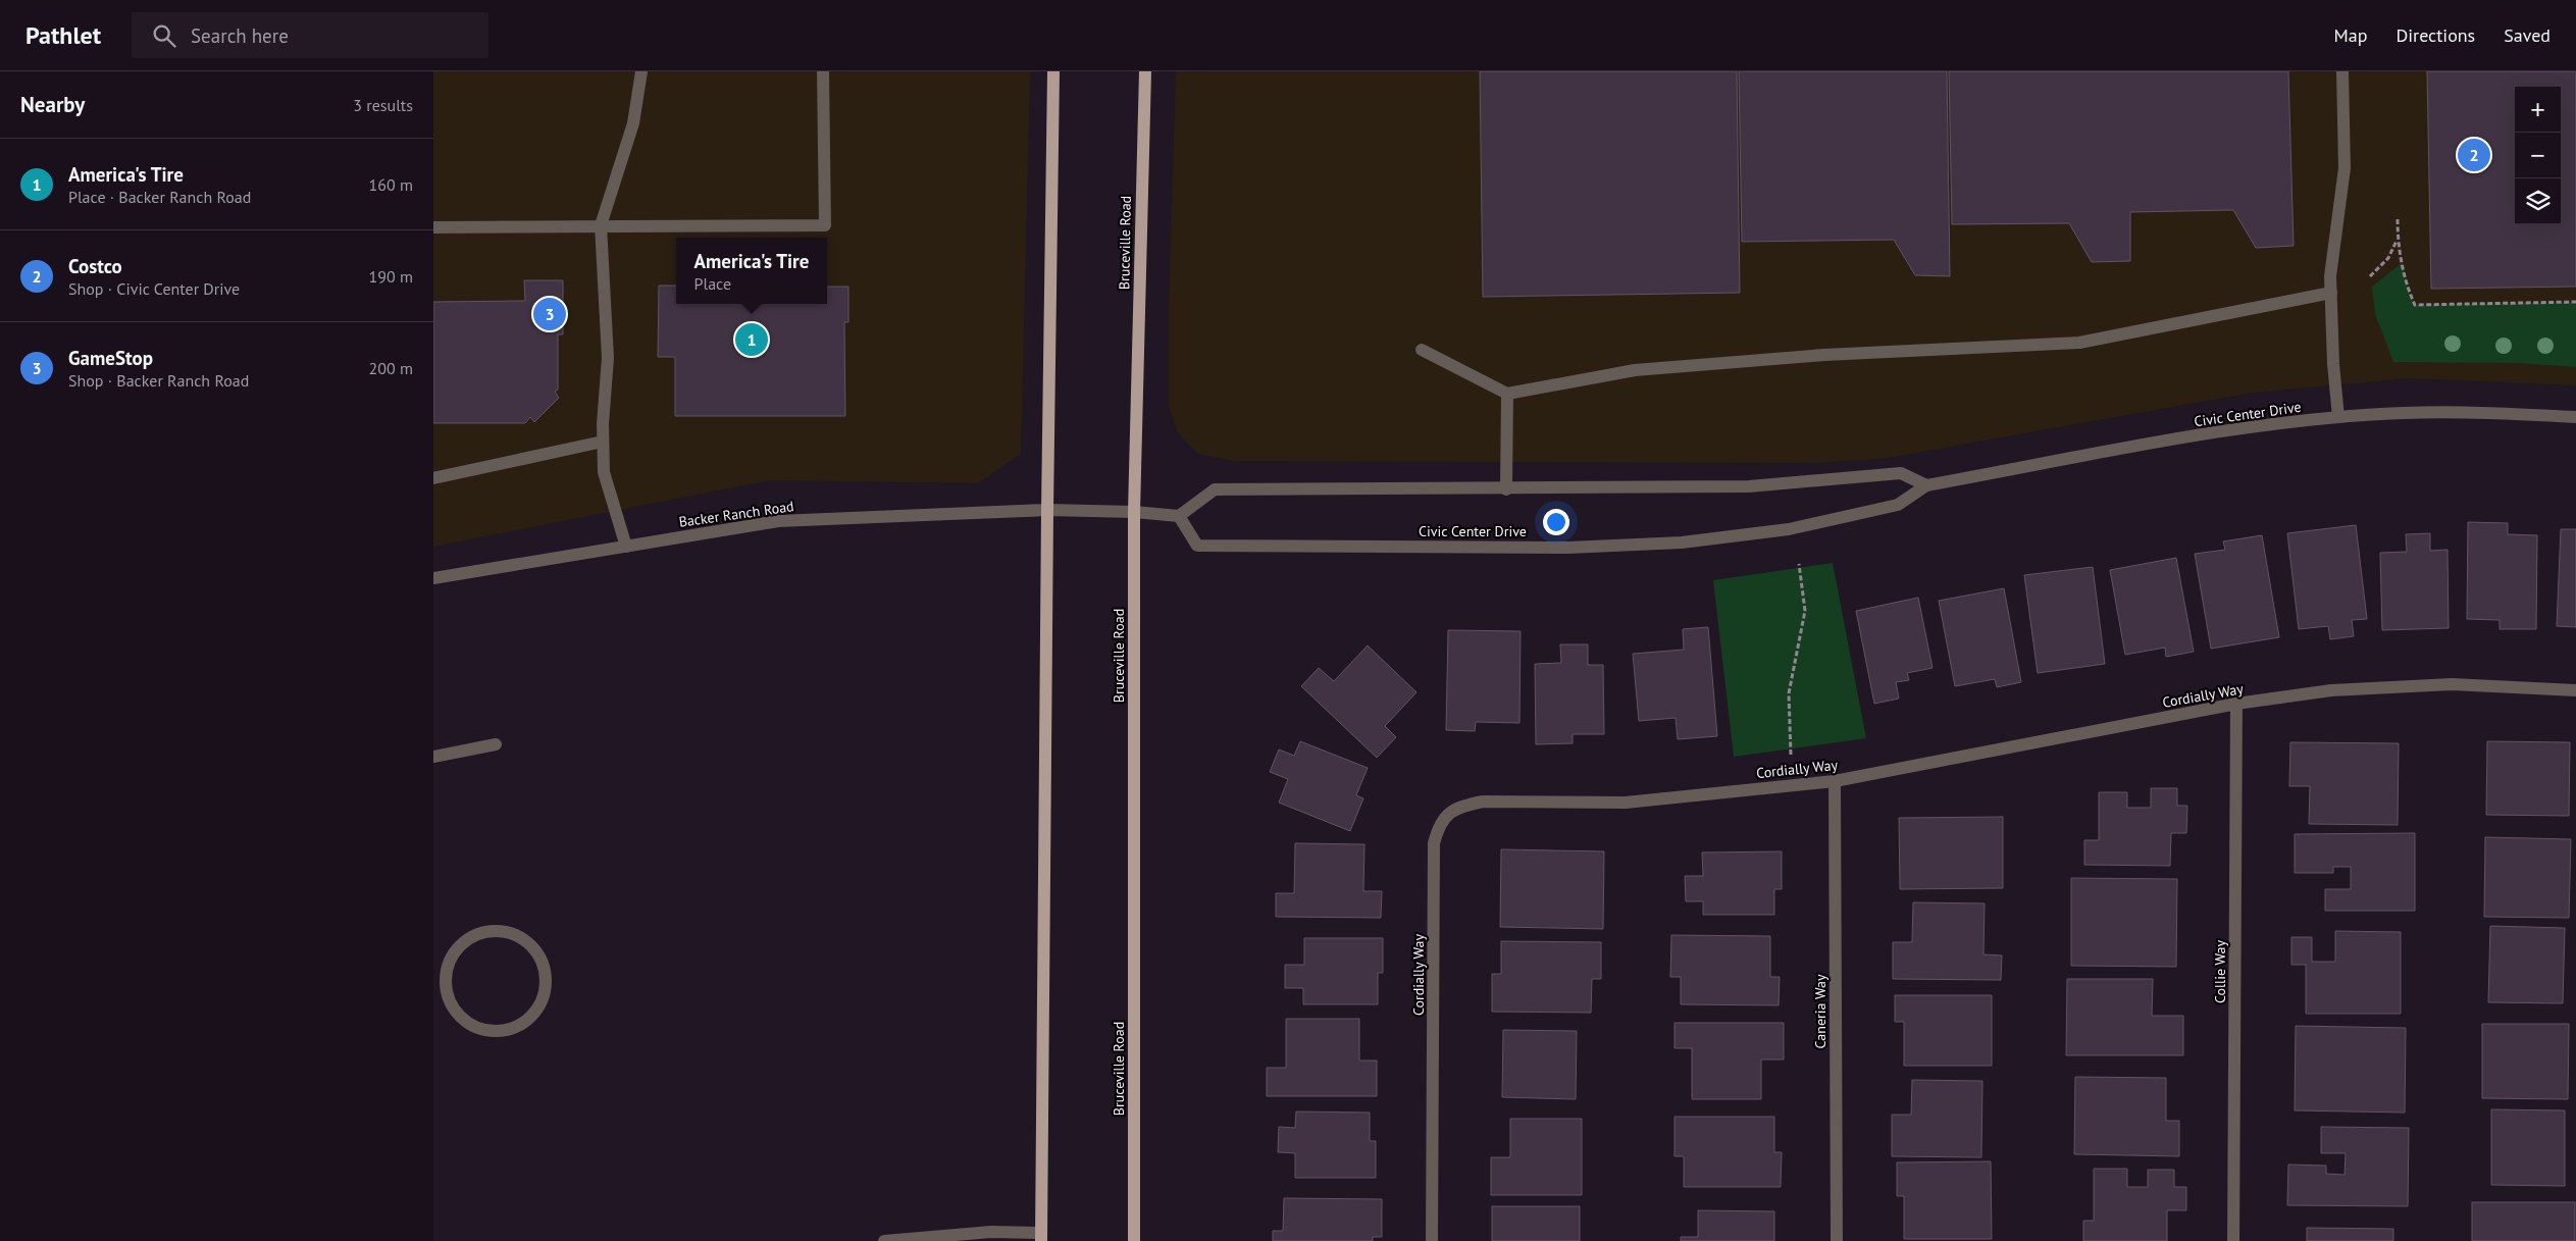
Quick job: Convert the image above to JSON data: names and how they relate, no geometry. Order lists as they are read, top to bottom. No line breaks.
{"streets":{"main road":["Bruceville Road"],"street":["Civic Center Drive","Backer Ranch Road","Cordially Way","Collie Way","Caneria Way"]},"crossings":[["Cordially Way","Collie Way"],["Cordially Way","Caneria Way"]],"page":{"header":"Pathlet","search":"Search here","nav":["Map","Directions","Saved"],"heading":["Nearby","3 results"],"map_buttons":["+","−"],"pins":["2","3","1"],"list":[{"mark":"1","name":"America's Tire","note":"Place · Backer Ranch Road","value":"160 m"},{"mark":"2","name":"Costco","note":"Shop · Civic Center Drive","value":"190 m"},{"mark":"3","name":"GameStop","note":"Shop · Backer Ranch Road","value":"200 m"}],"popup":["America's Tire","Place"]}}
